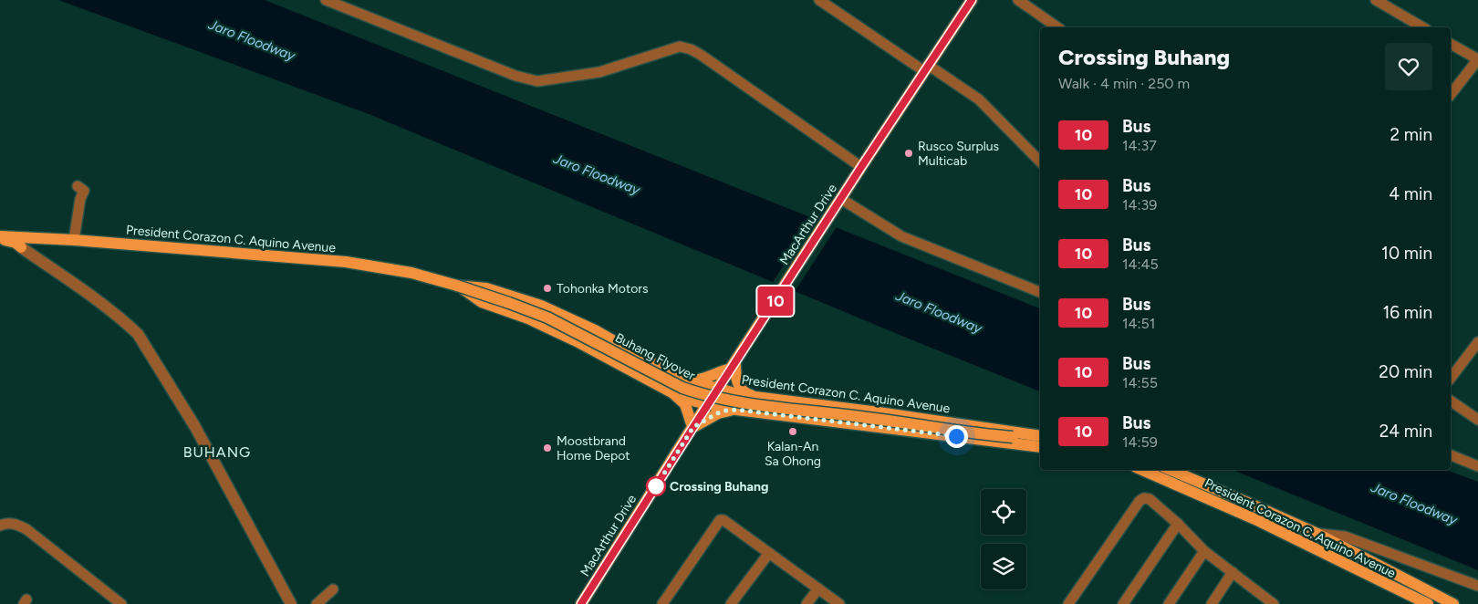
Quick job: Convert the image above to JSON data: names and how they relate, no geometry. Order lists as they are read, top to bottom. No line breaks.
{"streets":{"main road":["MacArthur Drive","President Corazon C. Aquino Avenue","Buhang Flyover"]},"crossings":[["MacArthur Drive","President Corazon C. Aquino Avenue"],["President Corazon C. Aquino Avenue","Buhang Flyover"]],"districts":["BUHANG"],"water":["Jaro Floodway"],"places":["Rusco Surplus Multicab","Tohonka Motors","Kalan-An Sa Ohong","Moostbrand Home Depot","Crossing Buhang"],"lines":["bus line 10"],"page":{"on_map":"10","heading":["Crossing Buhang","Walk · 4 min · 250 m"],"list":[{"mark":"10","name":"Bus","note":"14:37","value":"2 min"},{"mark":"10","name":"Bus","note":"14:39","value":"4 min"},{"mark":"10","name":"Bus","note":"14:45","value":"10 min"},{"mark":"10","name":"Bus","note":"14:51","value":"16 min"},{"mark":"10","name":"Bus","note":"14:55","value":"20 min"},{"mark":"10","name":"Bus","note":"14:59","value":"24 min"}]}}
